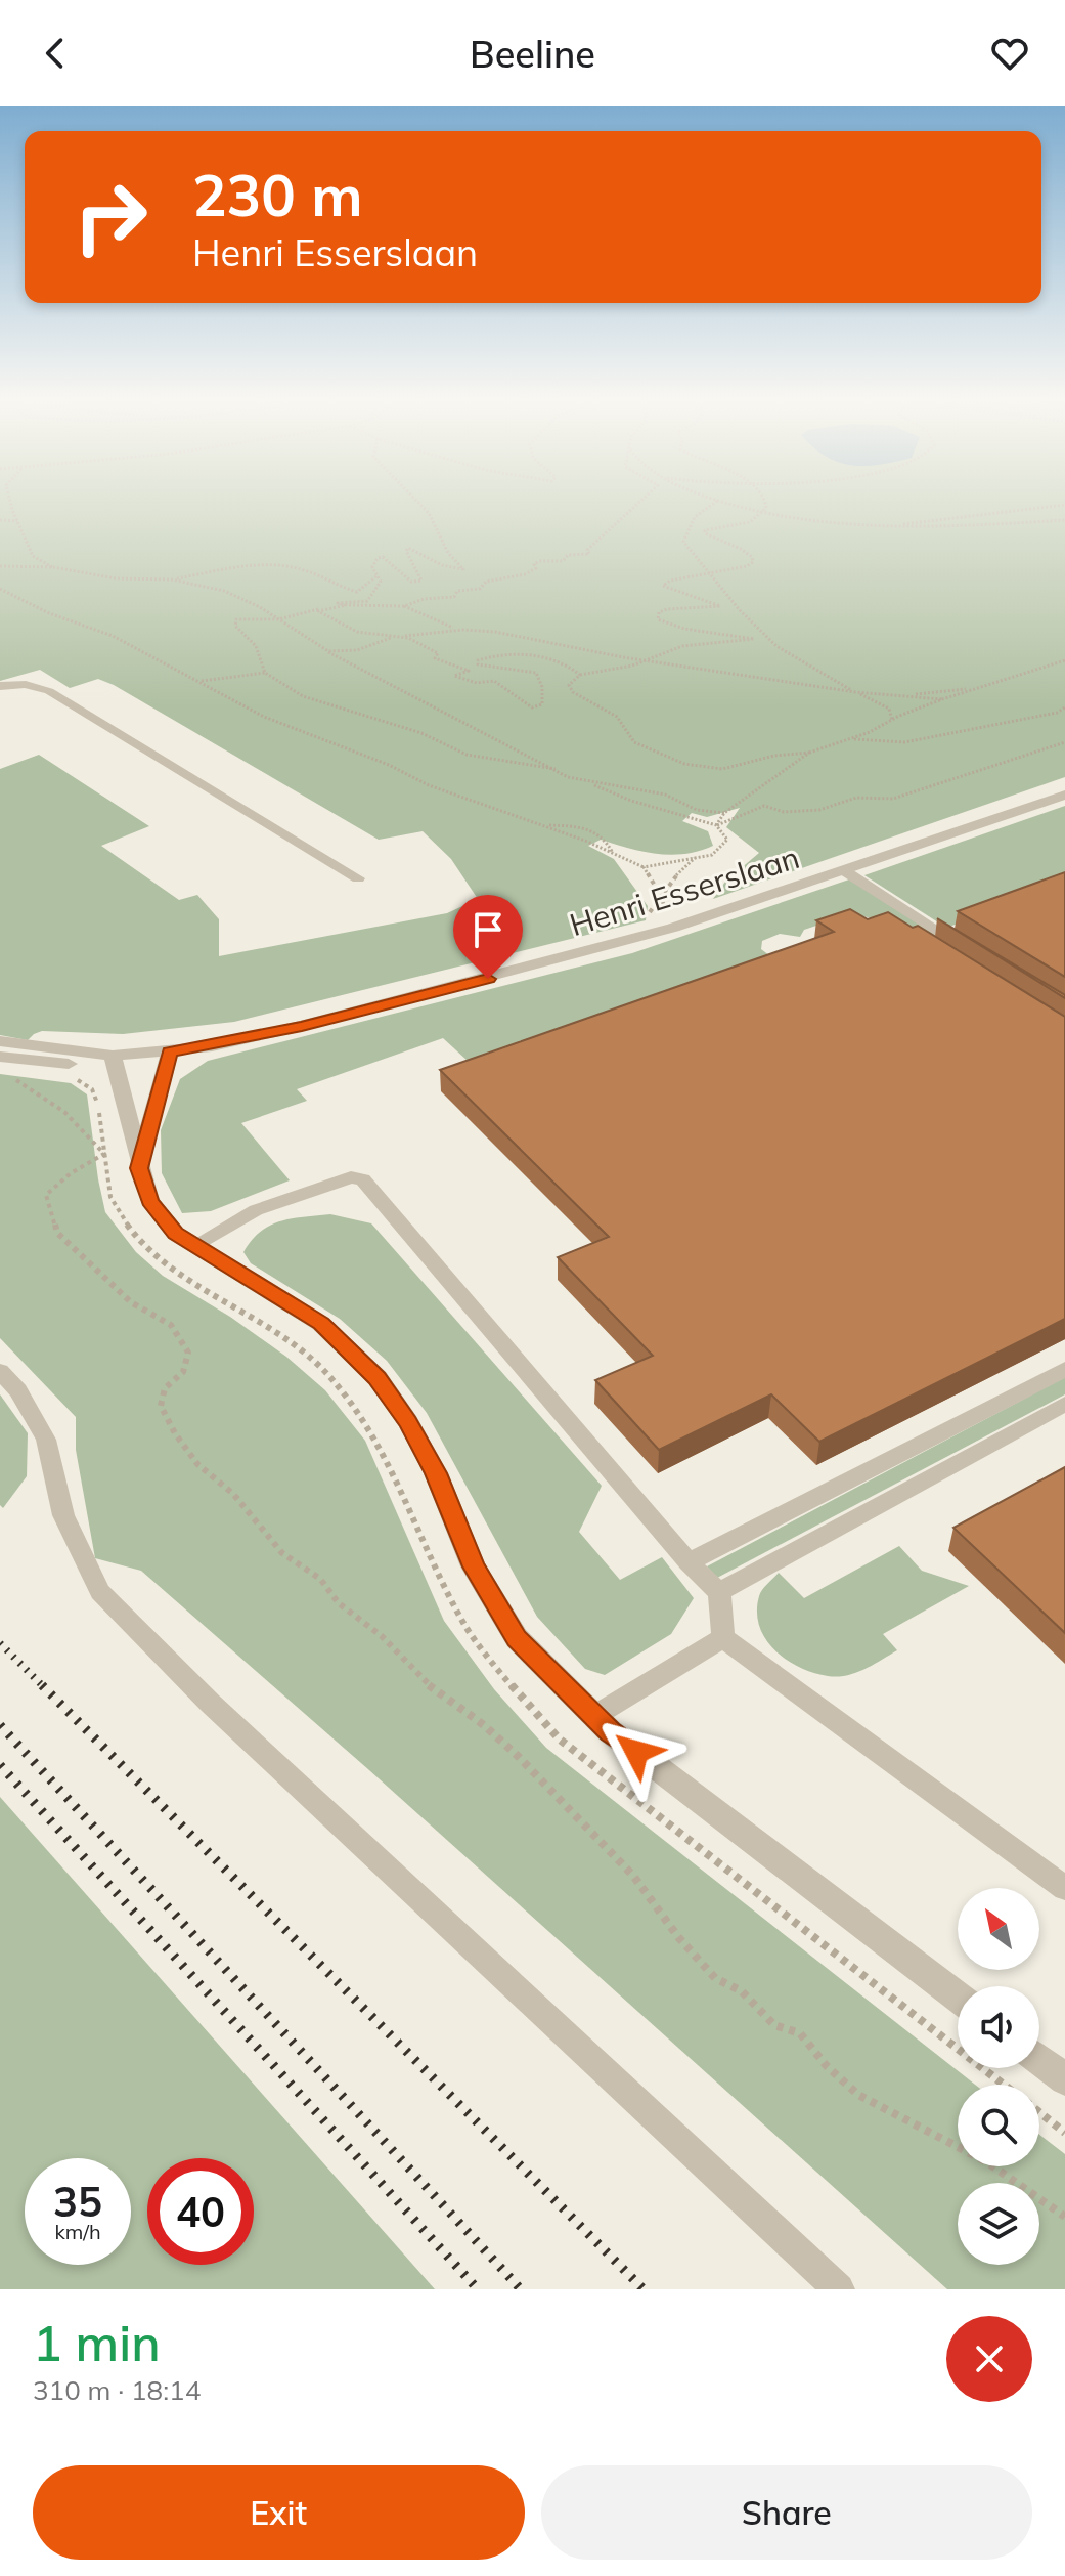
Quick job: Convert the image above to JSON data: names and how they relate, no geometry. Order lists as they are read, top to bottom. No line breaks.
{"streets":{"street":["Henri Esserslaan"]},"north":"top left","page":{"header":"Beeline","turn":["230 m","Henri Esserslaan"],"speed":"35 km/h","limit":"40","heading":["1 min","310 m · 18:14"],"buttons":["Exit","Share"]}}
